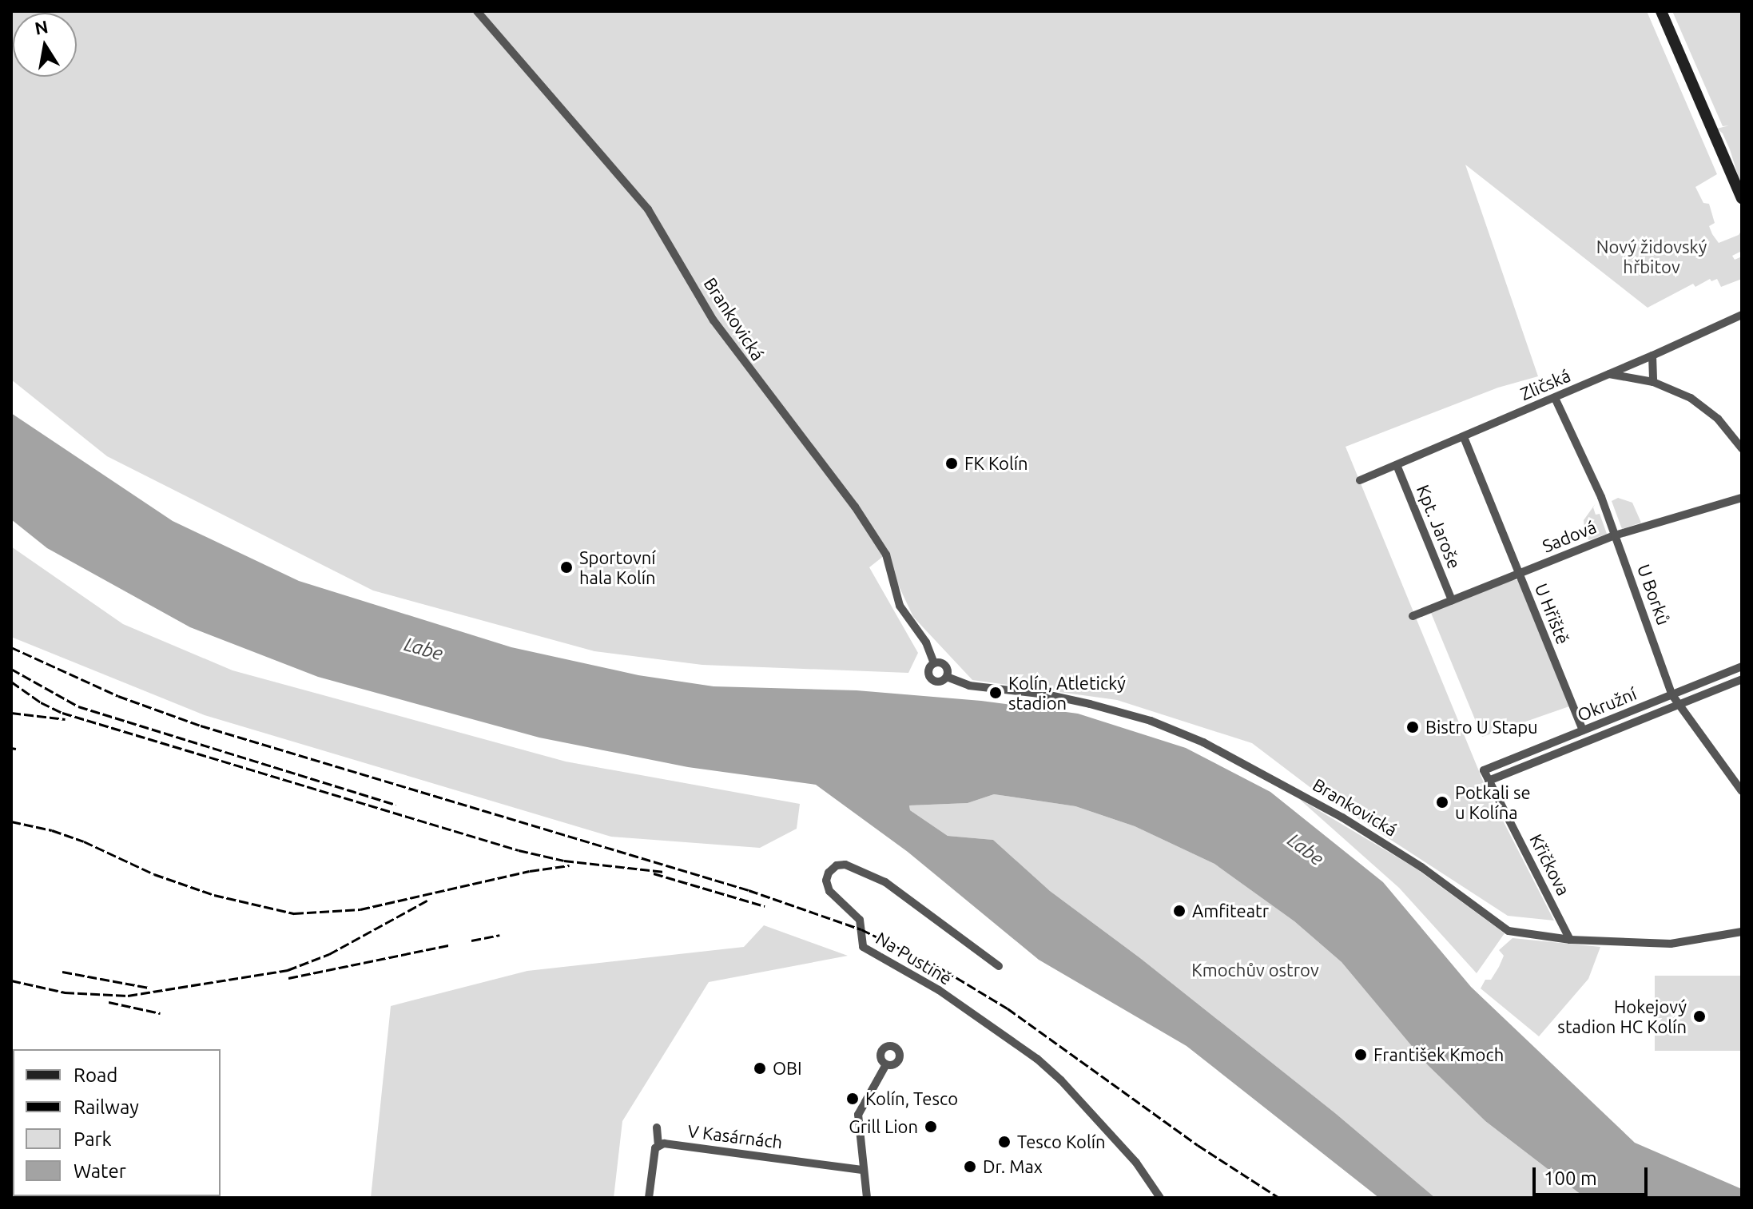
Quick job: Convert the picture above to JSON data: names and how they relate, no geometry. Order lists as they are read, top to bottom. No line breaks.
{"streets":{"street":["Brankovická","Zličská","Kpt. Jaroše","Sadová","U Borků","U Hřiště","Okružní","Křičkova","Na Pustině","V Kasárnách"]},"crossings":[["Brankovická","Křičkova"],["Zličská","Kpt. Jaroše"],["Zličská","U Borků"],["Zličská","U Hřiště"],["Kpt. Jaroše","Sadová"],["Sadová","U Borků"],["Sadová","U Hřiště"],["U Borků","Okružní"],["U Hřiště","Okružní"],["Okružní","Křičkova"]],"water":["Labe"],"parks":["Nový židovský hřbitov","Kmochův ostrov"],"places":["FK Kolín","Sportovní hala Kolín","Kolín, Atletický stadion","Bistro U Stapu","Potkali se u Kolína","Amfiteatr","Hokejový stadion HC Kolín","František Kmoch","OBI","Kolín, Tesco","Grill Lion","Tesco Kolín","Dr. Max"],"legend":["Road","Railway","Park","Water"],"scale_bar":"100 m","north":"top"}
